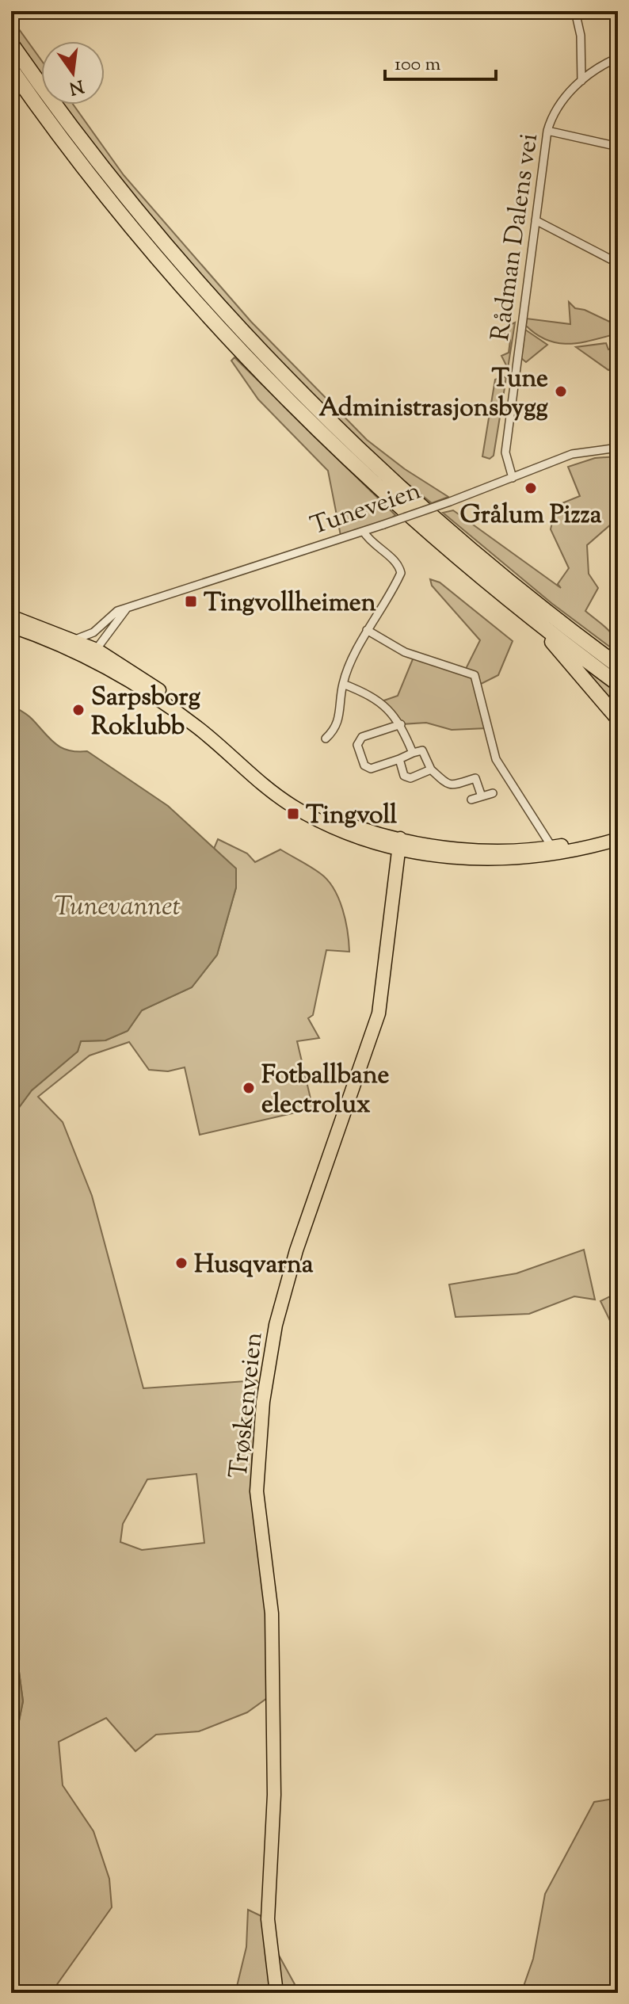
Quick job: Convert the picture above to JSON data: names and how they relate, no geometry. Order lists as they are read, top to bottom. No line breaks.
{"streets":{"main road":["Trøskenveien"],"street":["Rådman Dalens vei","Tuneveien"]},"crossings":[["Rådman Dalens vei","Tuneveien"]],"water":["Tunevannet"],"places":{"other":["Tune Administrasjonsbygg","Grålum Pizza","Sarpsborg Roklubb","Fotballbane electrolux","Husqvarna"],"transit":["Tingvollheimen","Tingvoll"]},"scale_bar":"100 m","north":"bottom"}
